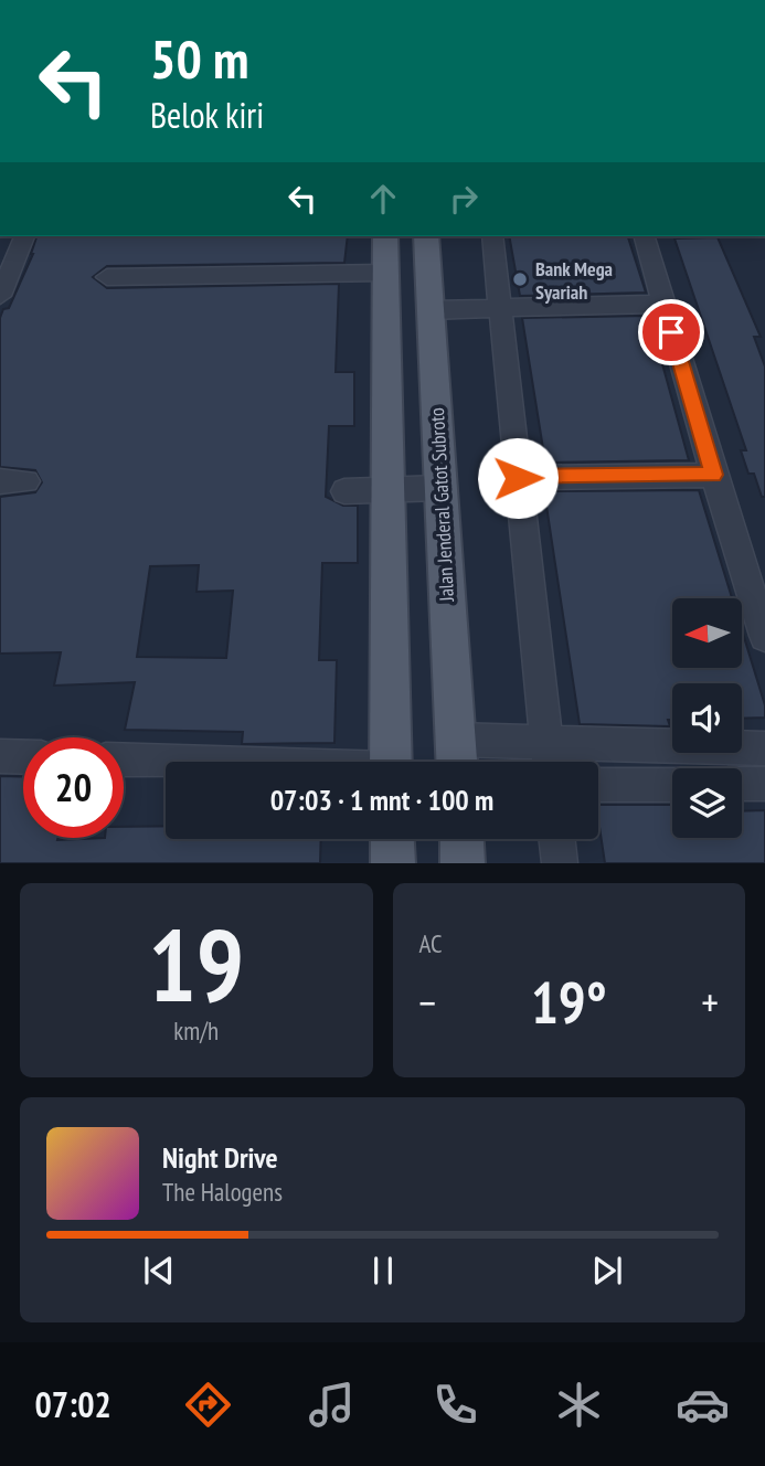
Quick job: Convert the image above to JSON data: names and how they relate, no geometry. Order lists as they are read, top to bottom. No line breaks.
{"streets":{"main road":["Jalan Jenderal Gatot Subroto"]},"places":["Bank Mega Syariah"],"north":"left","page":{"turn":["50 m","Belok kiri"],"limit":"20","trip":"07:03 · 1 mnt · 100 m","tile":[["19","km/h"],"AC"],"heat":["−","19°","+"],"song":["Night Drive","The Halogens"],"tabs":"07:02"}}
